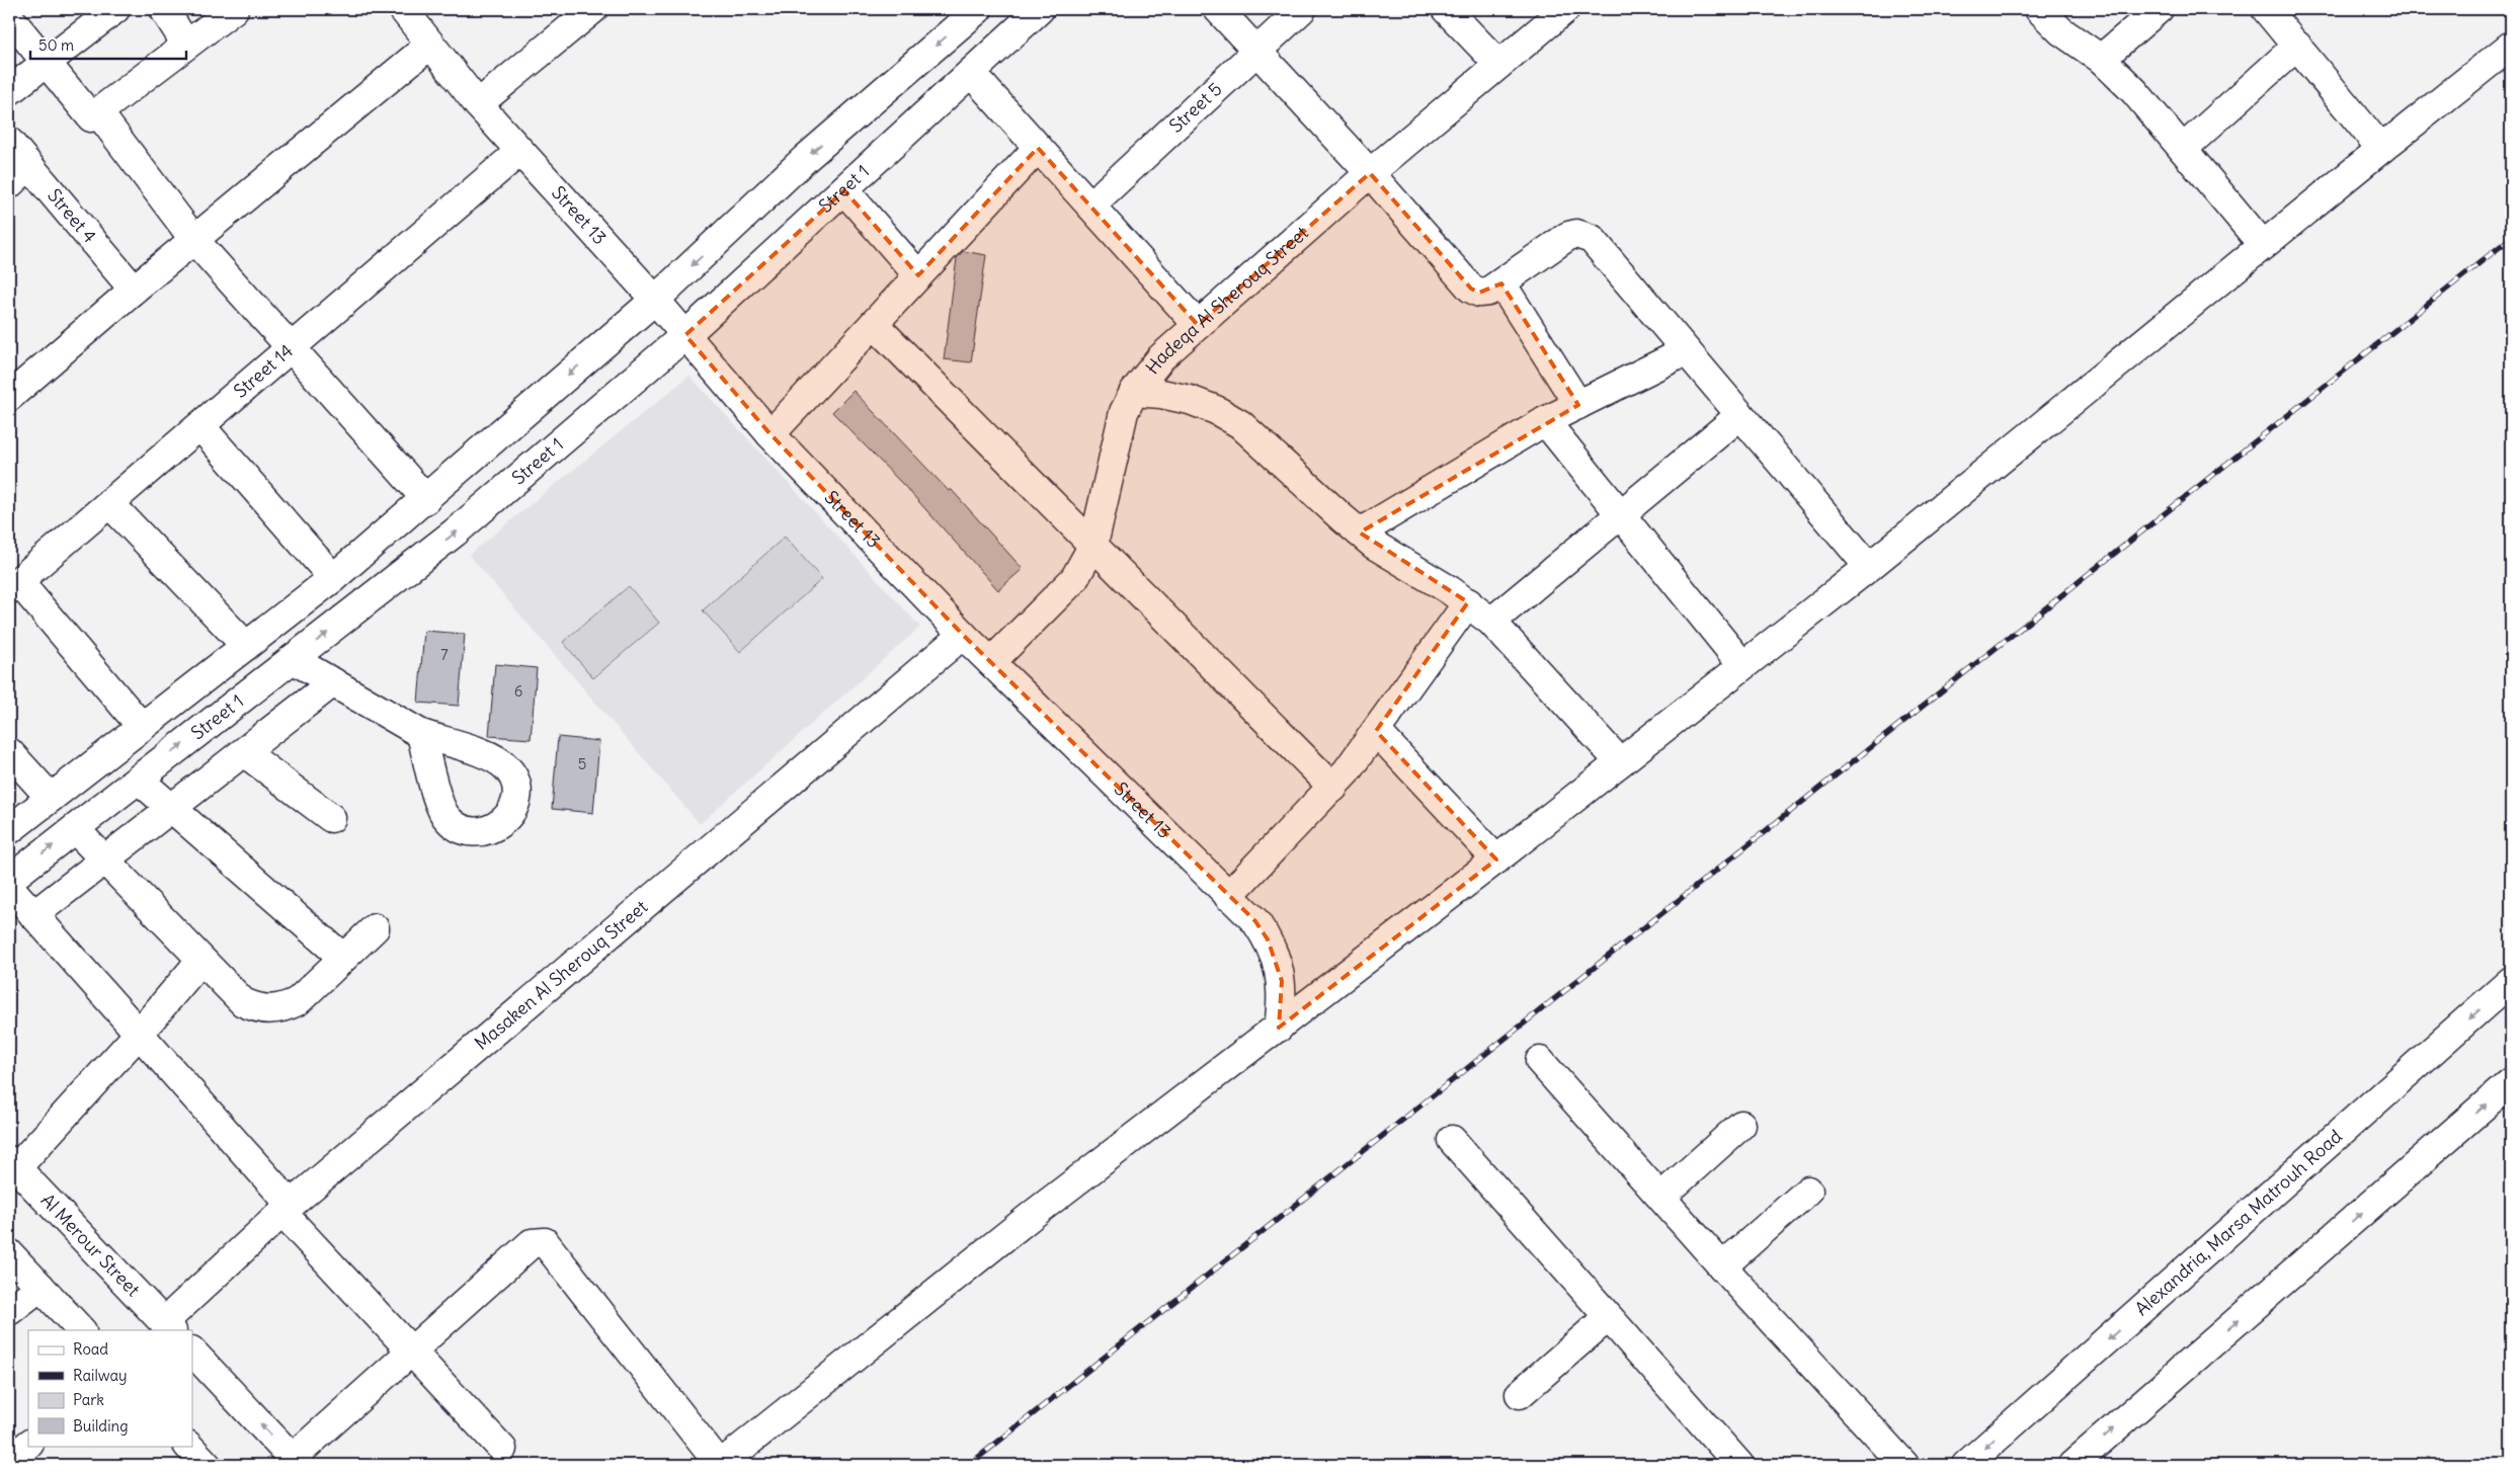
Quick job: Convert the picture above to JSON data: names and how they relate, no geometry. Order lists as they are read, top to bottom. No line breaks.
{"streets":{"street":["Street 5","Street 1","Street 13","Street 4","Hadeqa Al Sherouq Street","Street 14","Masaken Al Sherouq Street","Alexandria, Marsa Matrouh Road","Al Merour Street"]},"crossings":[["Street 1","Street 13"],["Street 13","Hadeqa Al Sherouq Street"],["Street 13","Street 14"],["Street 13","Masaken Al Sherouq Street"],["Masaken Al Sherouq Street","Al Merour Street"]],"house_numbers":["7","6","5"],"legend":["Road","Railway","Park","Building"],"scale_bar":"50 m"}
